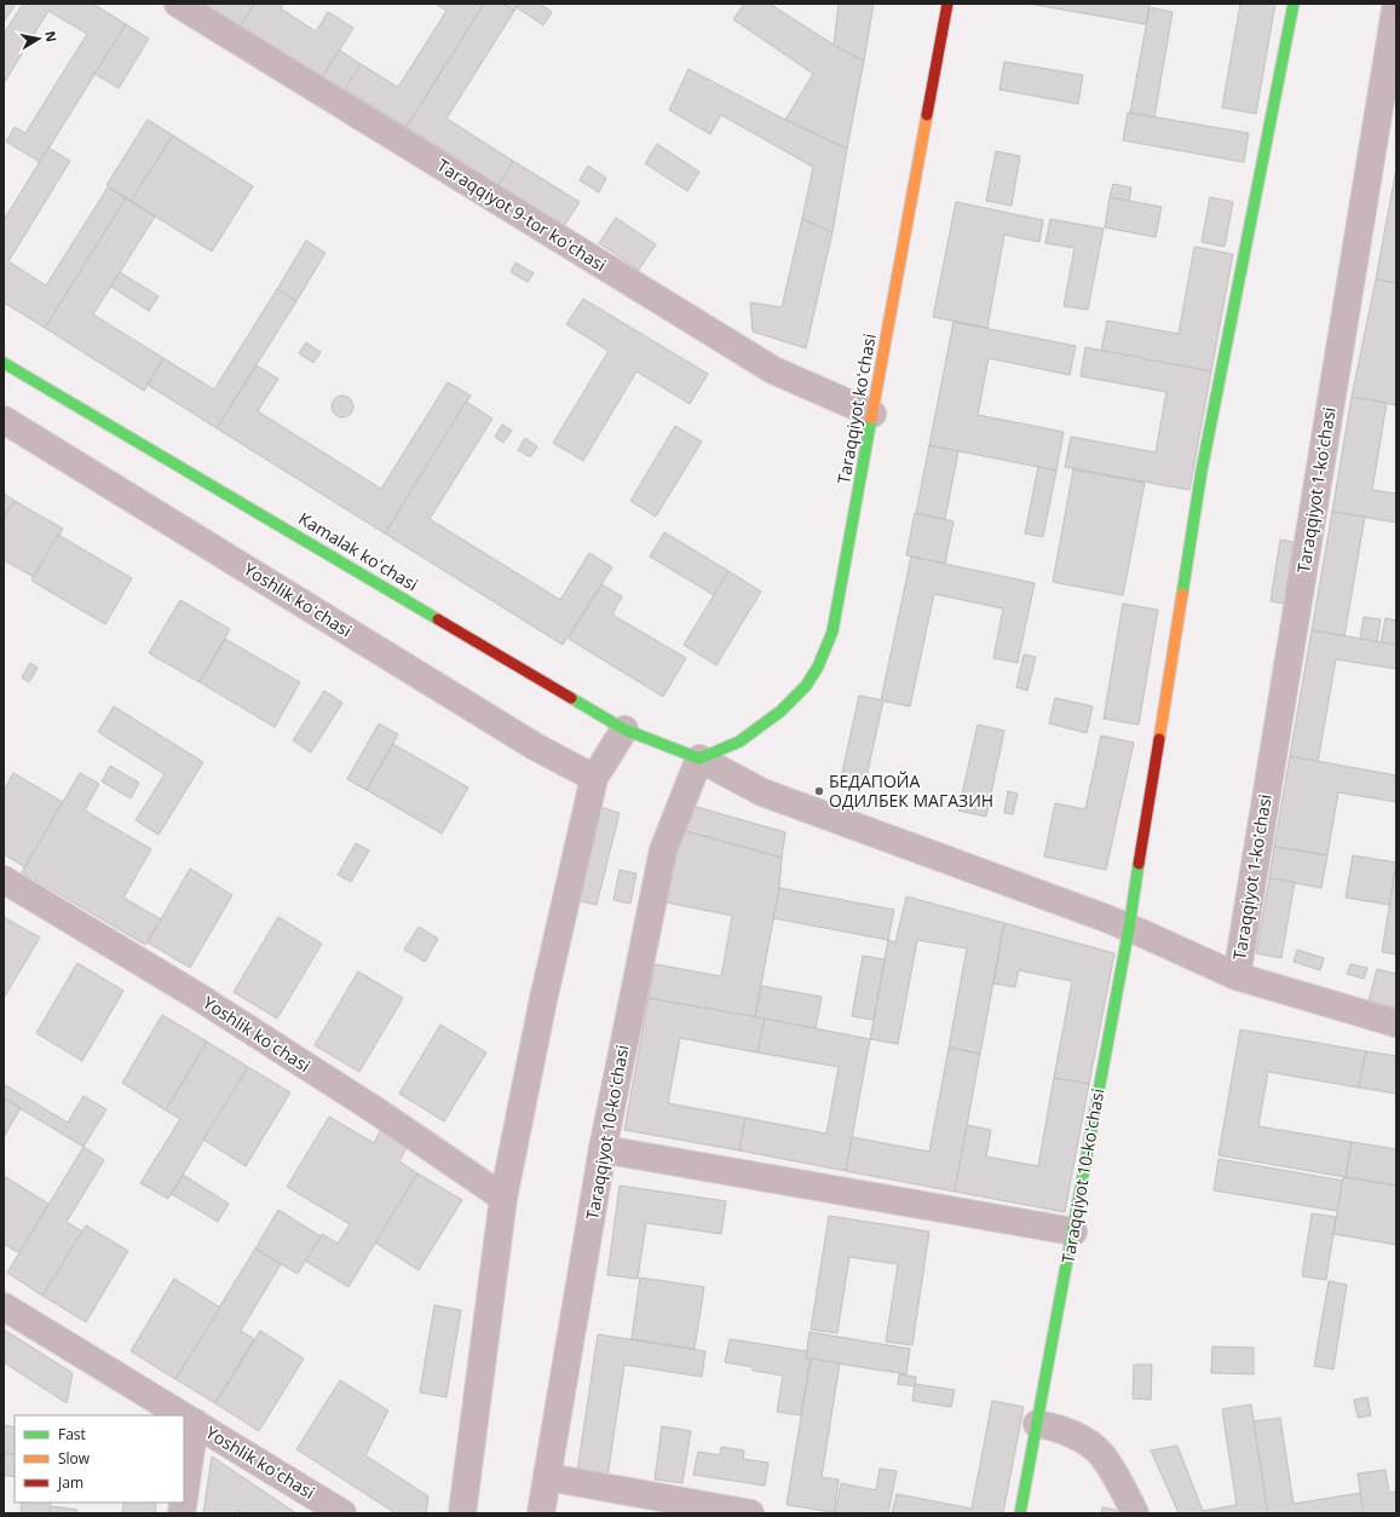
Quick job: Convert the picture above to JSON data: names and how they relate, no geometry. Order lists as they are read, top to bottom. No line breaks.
{"streets":{"street":["Taraqqiyot 9-tor koʻchasi","Taraqqiyot koʻchasi","Taraqqiyot 1-koʻchasi","Kamalak koʻchasi","Yoshlik koʻchasi","Taraqqiyot 10-koʻchasi"]},"crossings":[["Taraqqiyot 9-tor koʻchasi","Taraqqiyot koʻchasi"],["Taraqqiyot koʻchasi","Kamalak koʻchasi"],["Taraqqiyot koʻchasi","Taraqqiyot 10-koʻchasi"],["Kamalak koʻchasi","Taraqqiyot 10-koʻchasi"]],"places":["БЕДАПОЙА ОДИЛБЕК МАГАЗИН"],"legend":["Fast","Slow","Jam"],"north":"right"}
